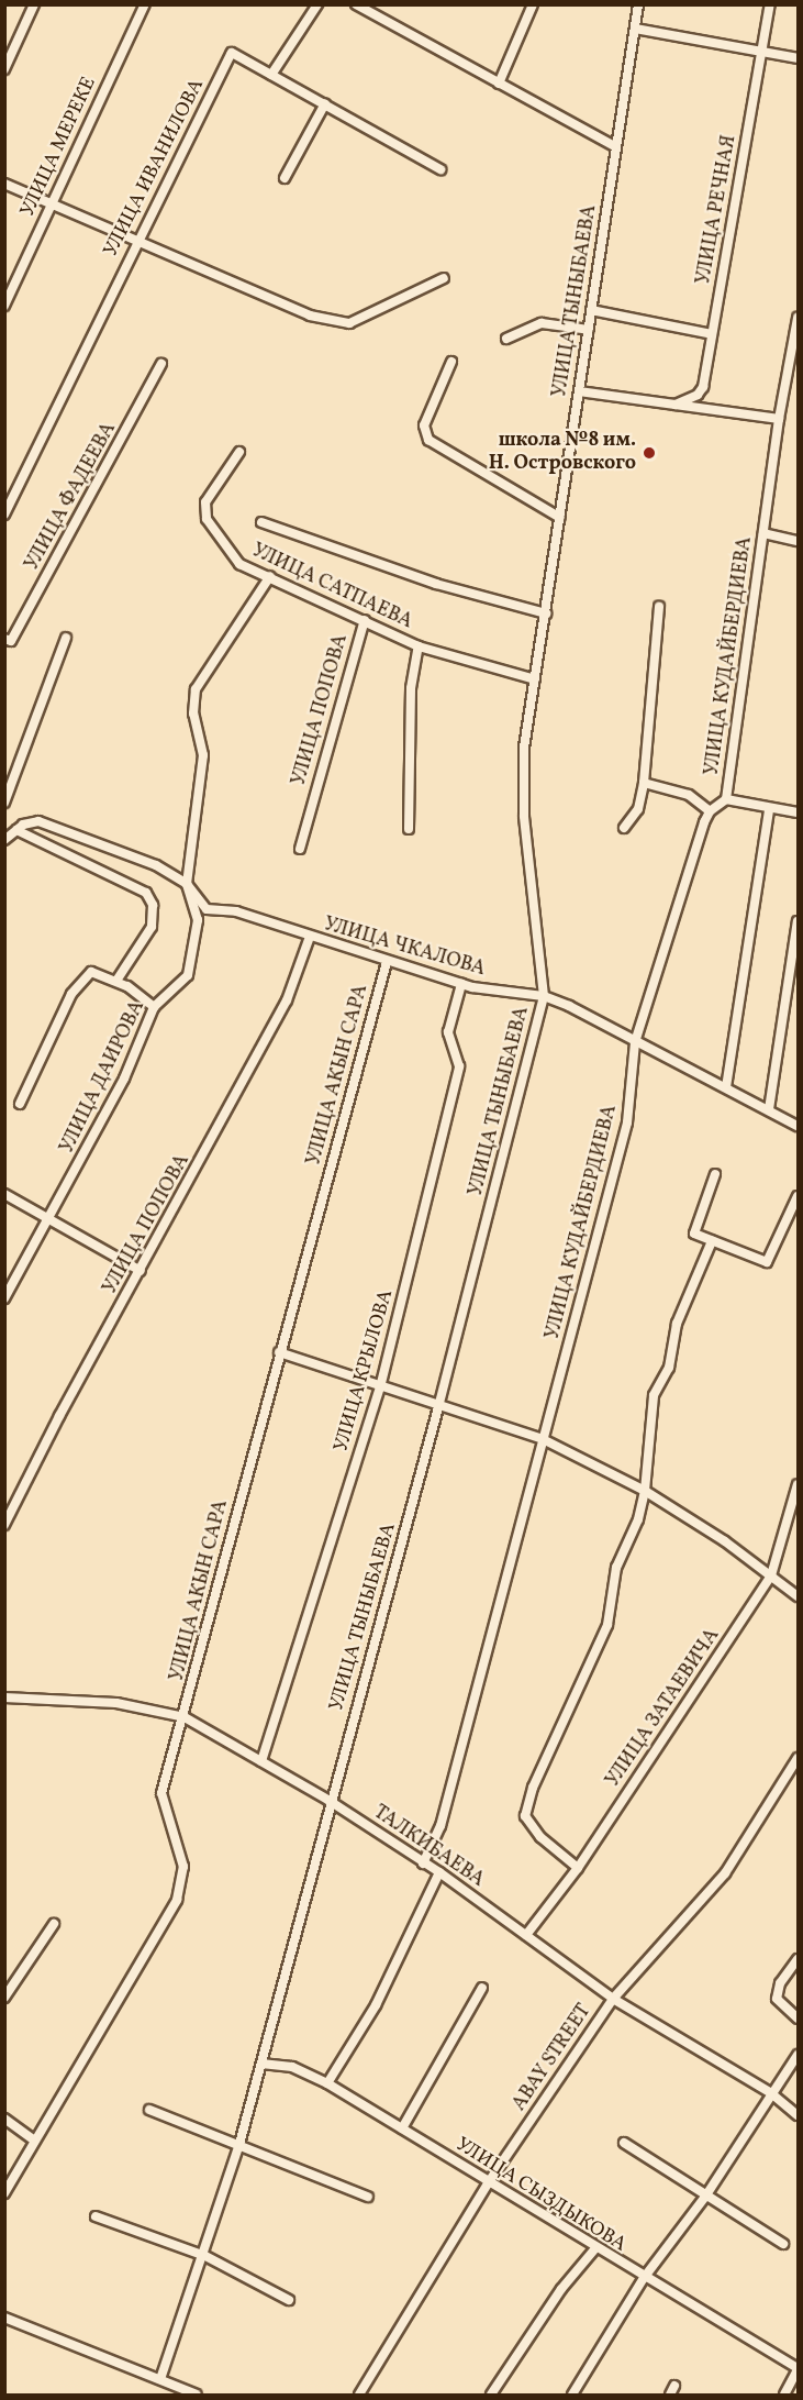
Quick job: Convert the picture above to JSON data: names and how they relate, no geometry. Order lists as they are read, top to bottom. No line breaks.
{"streets":{"street":["УЛИЦА МЕРЕКЕ","УЛИЦА ИВАНИЛОВА","УЛИЦА РЕЧНАЯ","УЛИЦА ТЫНЫБАЕВА","УЛИЦА ФАДЕЕВА","УЛИЦА САТПАЕВА","УЛИЦА КУДАЙБЕРДИЕВА","УЛИЦА ПОПОВА","УЛИЦА ЧКАЛОВА","УЛИЦА АКЫН САРА","УЛИЦА ДАИРОВА","УЛИЦА КРЫЛОВА","УЛИЦА ЗАТАЕВИЧА","ТАЛКИБАЕВА","ABAY STREET","УЛИЦА СЫЗДЫКОВА"]},"crossings":[["УЛИЦА ТЫНЫБАЕВА","УЛИЦА САТПАЕВА"],["УЛИЦА ТЫНЫБАЕВА","УЛИЦА ЧКАЛОВА"],["УЛИЦА ТЫНЫБАЕВА","ТАЛКИБАЕВА"],["УЛИЦА ТЫНЫБАЕВА","УЛИЦА СЫЗДЫКОВА"],["УЛИЦА САТПАЕВА","УЛИЦА ПОПОВА"],["УЛИЦА САТПАЕВА","УЛИЦА ДАИРОВА"],["УЛИЦА КУДАЙБЕРДИЕВА","УЛИЦА ЧКАЛОВА"],["УЛИЦА КУДАЙБЕРДИЕВА","ТАЛКИБАЕВА"],["УЛИЦА ПОПОВА","УЛИЦА ЧКАЛОВА"],["УЛИЦА ЧКАЛОВА","УЛИЦА АКЫН САРА"],["УЛИЦА ЧКАЛОВА","УЛИЦА ДАИРОВА"],["УЛИЦА ЧКАЛОВА","УЛИЦА КРЫЛОВА"],["УЛИЦА АКЫН САРА","ТАЛКИБАЕВА"],["УЛИЦА КРЫЛОВА","ТАЛКИБАЕВА"],["УЛИЦА ЗАТАЕВИЧА","ТАЛКИБАЕВА"],["ТАЛКИБАЕВА","ABAY STREET"],["ABAY STREET","УЛИЦА СЫЗДЫКОВА"]],"places":["школа №8 им. Н. Островского"]}
